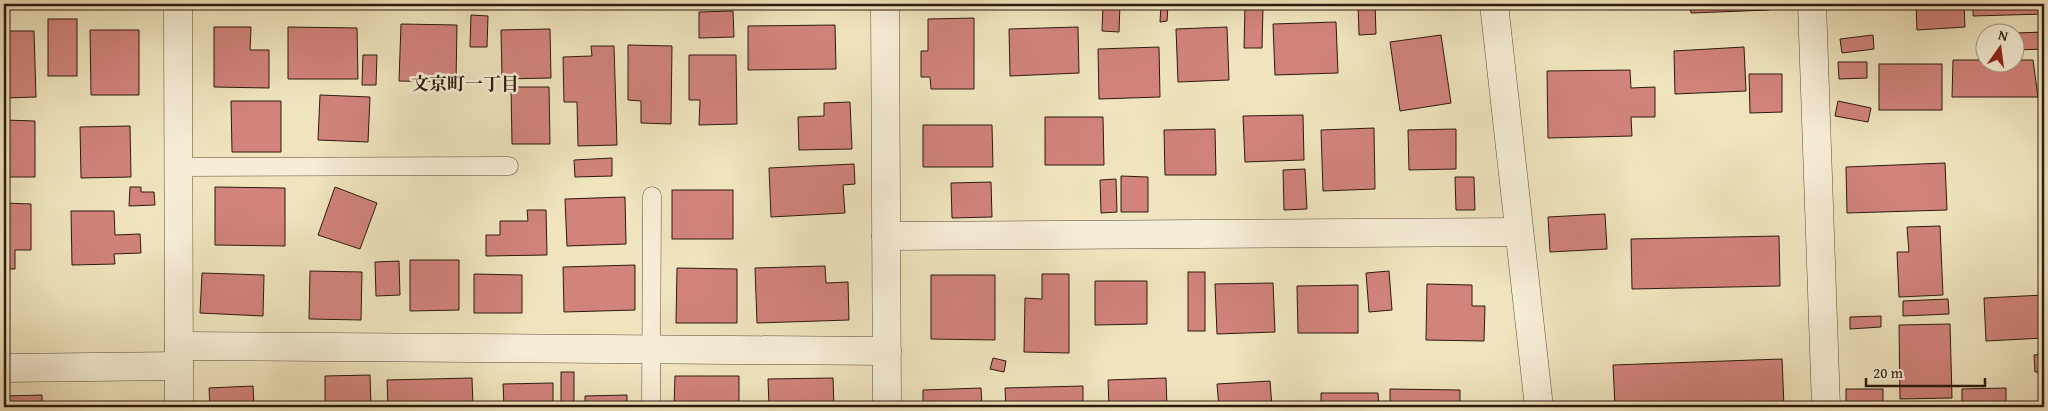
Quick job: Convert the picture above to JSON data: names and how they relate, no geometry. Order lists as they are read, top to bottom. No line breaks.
{"districts":["文京町一丁目"],"scale_bar":"20 m","north":"top"}
